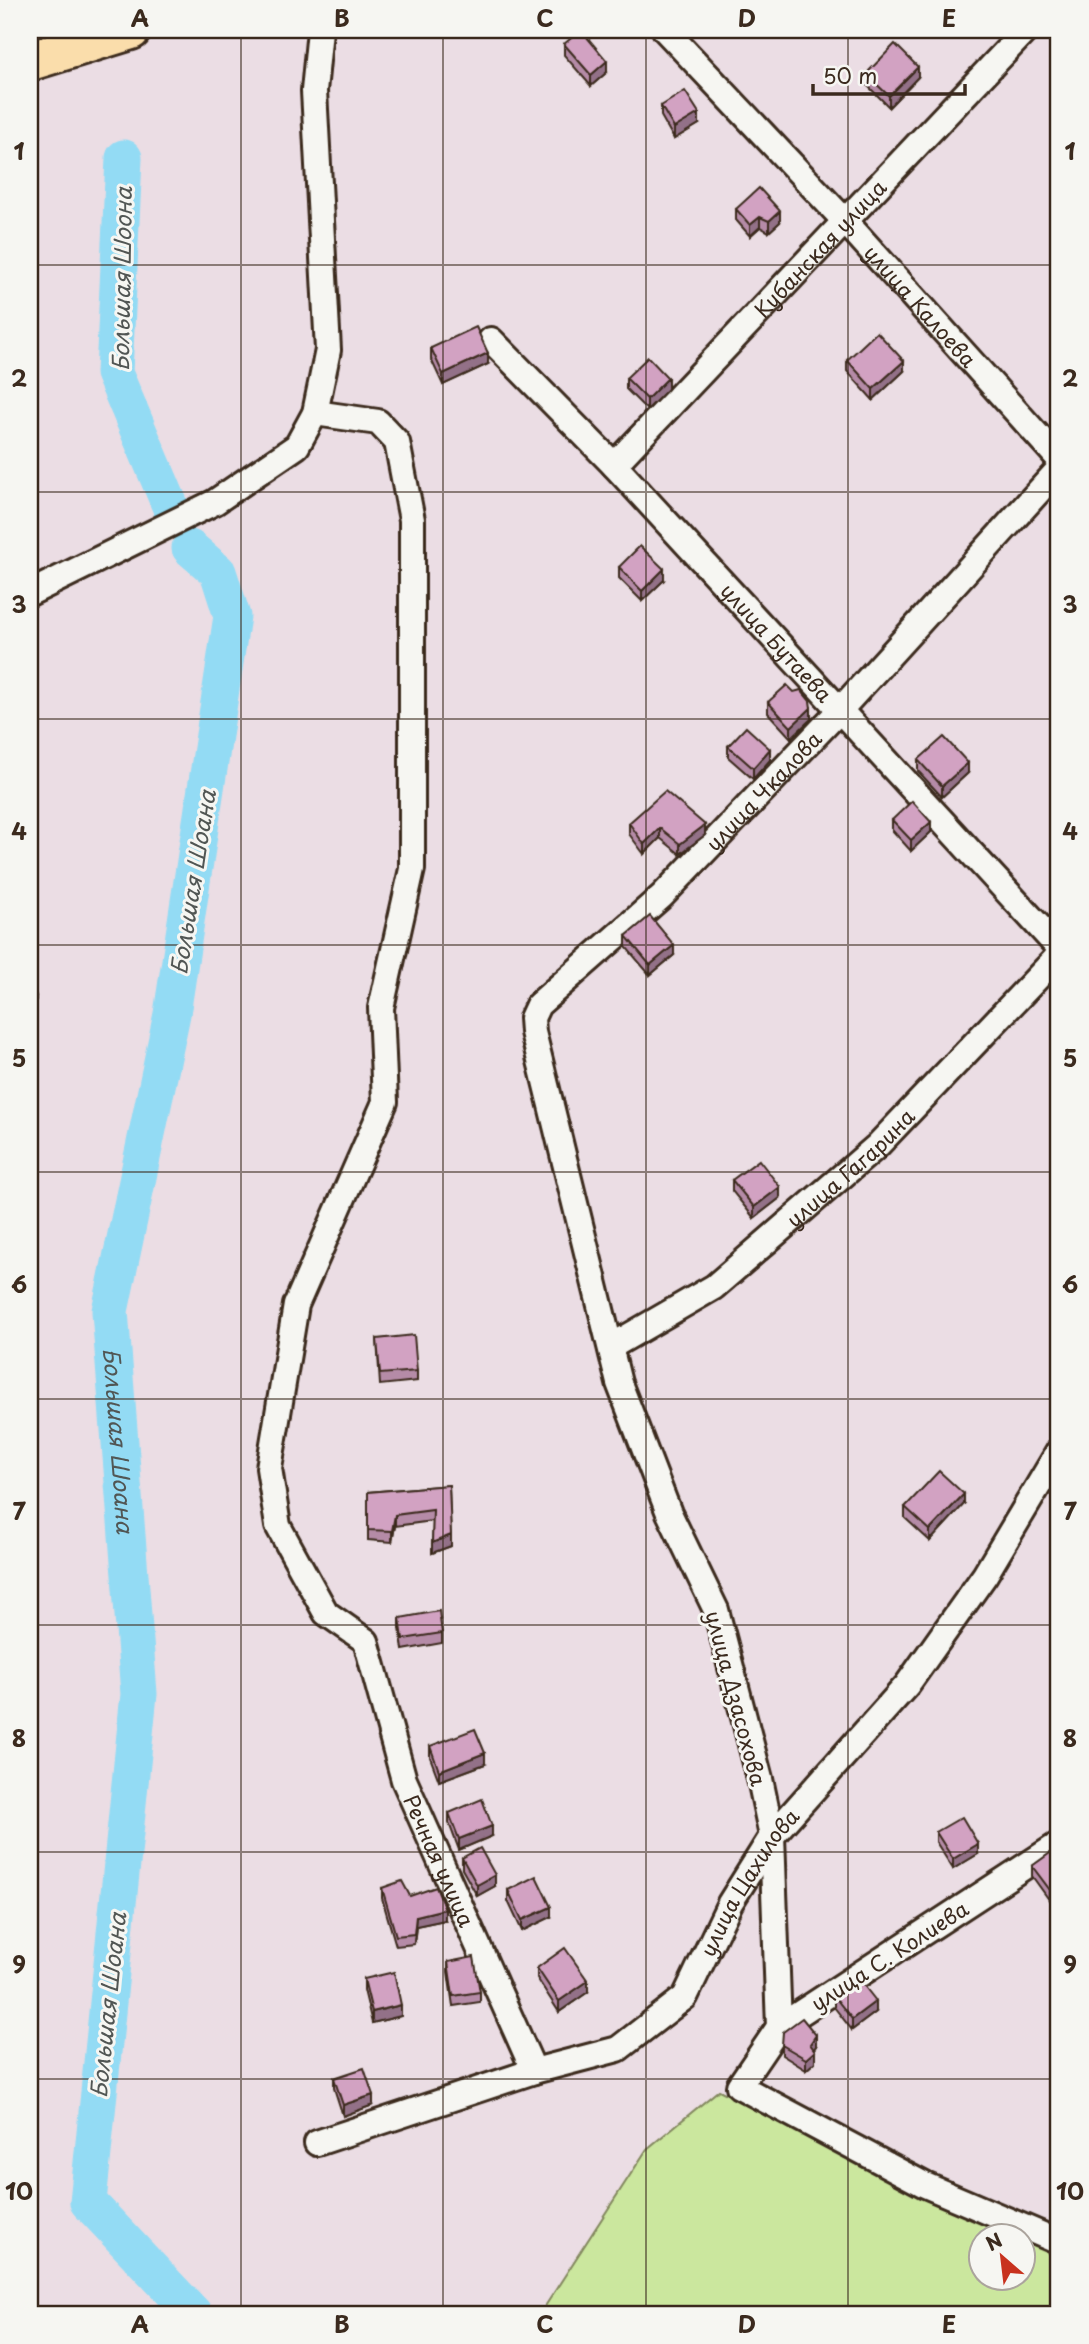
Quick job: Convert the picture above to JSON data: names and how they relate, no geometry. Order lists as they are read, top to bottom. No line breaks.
{"streets":{"street":["Кубанская улица","улица Калоева","улица Бутаева","улица Чкалова","улица Гагарина","улица Дзасохова","Речная улица","улица Цахилова","улица С. Колиева"]},"crossings":[["Кубанская улица","улица Калоева"],["Кубанская улица","улица Бутаева"],["улица Бутаева","улица Чкалова"],["улица Чкалова","улица Дзасохова"],["улица Гагарина","улица Дзасохова"],["улица Дзасохова","улица Цахилова"],["улица Дзасохова","улица С. Колиева"],["Речная улица","улица Цахилова"]],"water":["Большая Шоона","Большая Шоана"],"scale_bar":"50 m","north":"top left","grid":{"columns":["A","B","C","D","E"],"rows":["1","2","3","4","5","6","7","8","9","10"]}}
